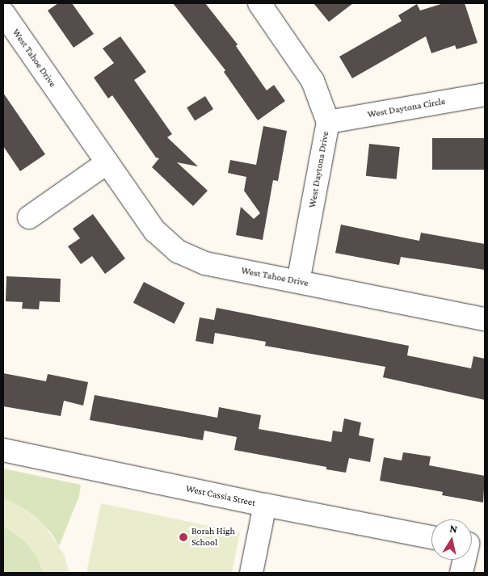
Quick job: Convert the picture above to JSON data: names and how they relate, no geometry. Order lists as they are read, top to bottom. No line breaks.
{"streets":{"street":["West Tahoe Drive","West Daytona Circle","West Daytona Drive","West Cassia Street"]},"crossings":[["West Tahoe Drive","West Daytona Drive"],["West Daytona Circle","West Daytona Drive"]],"places":["Borah High School"],"north":"top"}
